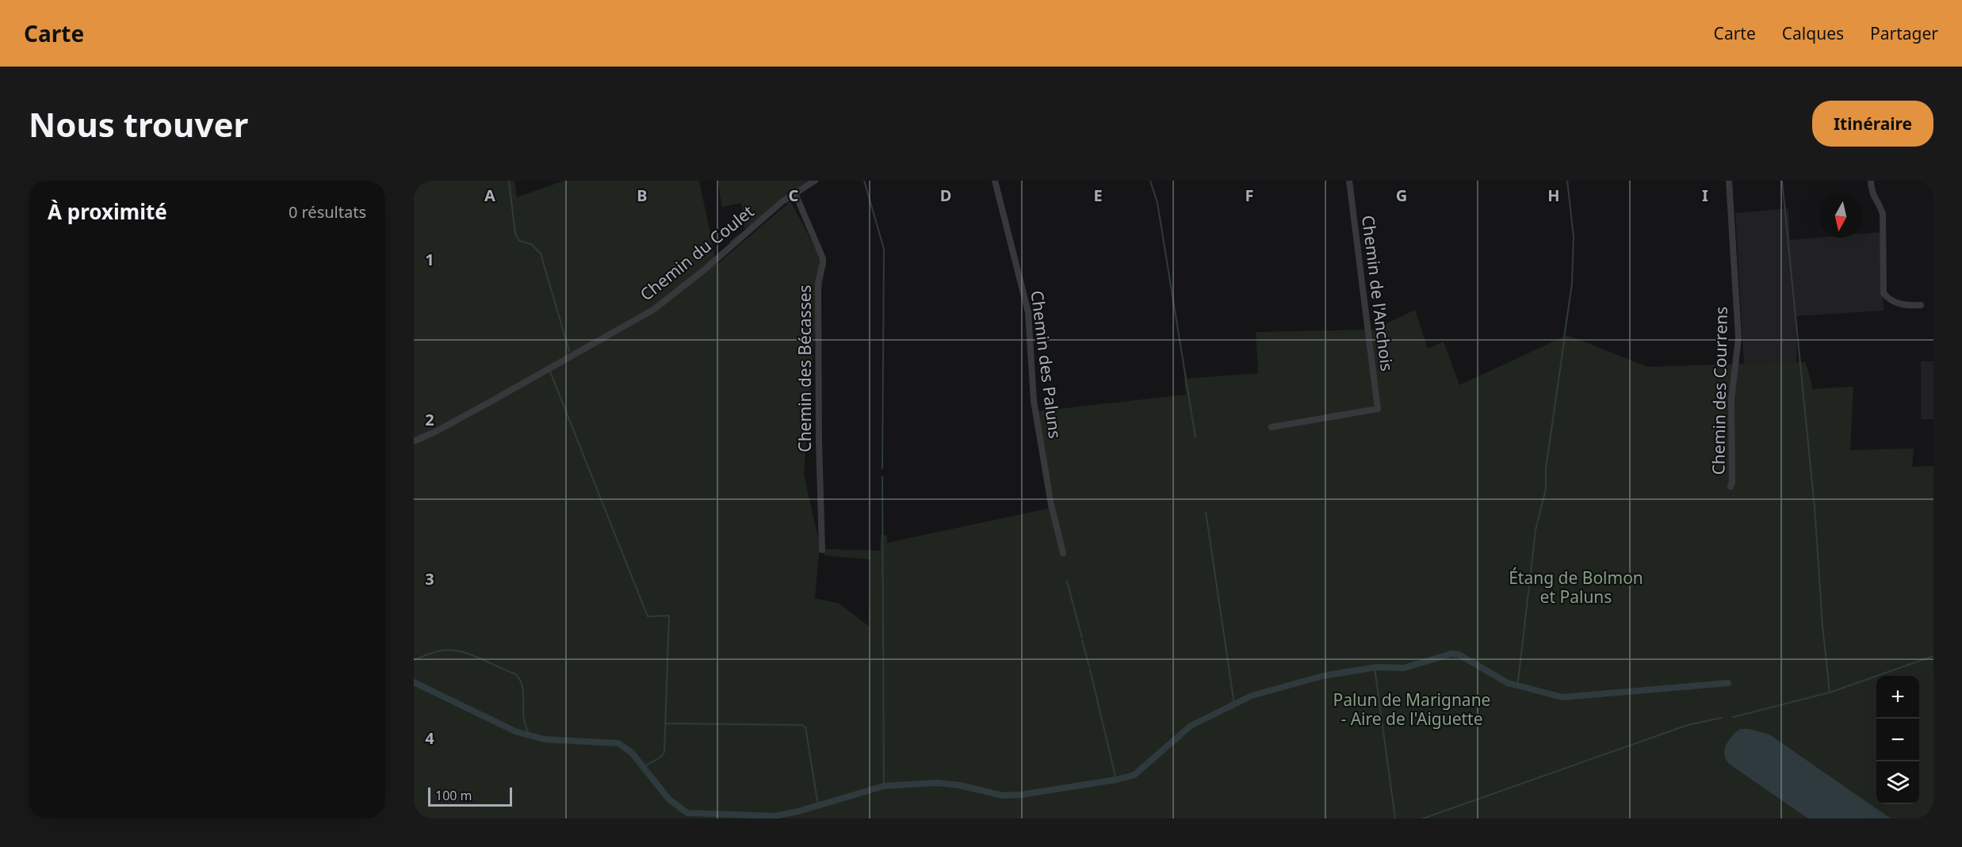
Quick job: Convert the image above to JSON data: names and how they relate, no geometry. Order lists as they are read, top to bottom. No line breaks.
{"streets":{"street":["Chemin du Coulet","Chemin de l'Anchois","Chemin des Paluns","Chemin des Bécasses","Chemin des Courrens"]},"crossings":[["Chemin du Coulet","Chemin des Bécasses"]],"parks":["Étang de Bolmon et Paluns","Palun de Marignane - Aire de l'Aiguette"],"scale_bar":"100 m","north":"bottom","page":{"header":"Carte","nav":["Carte","Calques","Partager"],"buttons":"Itinéraire","title":"Nous trouver","heading":["À proximité","0 résultats"],"map_buttons":["+","−"],"scale":"100 m"},"grid":{"columns":["A","B","C","D","E","F","G","H","I"],"rows":["1","2","3","4"]}}
